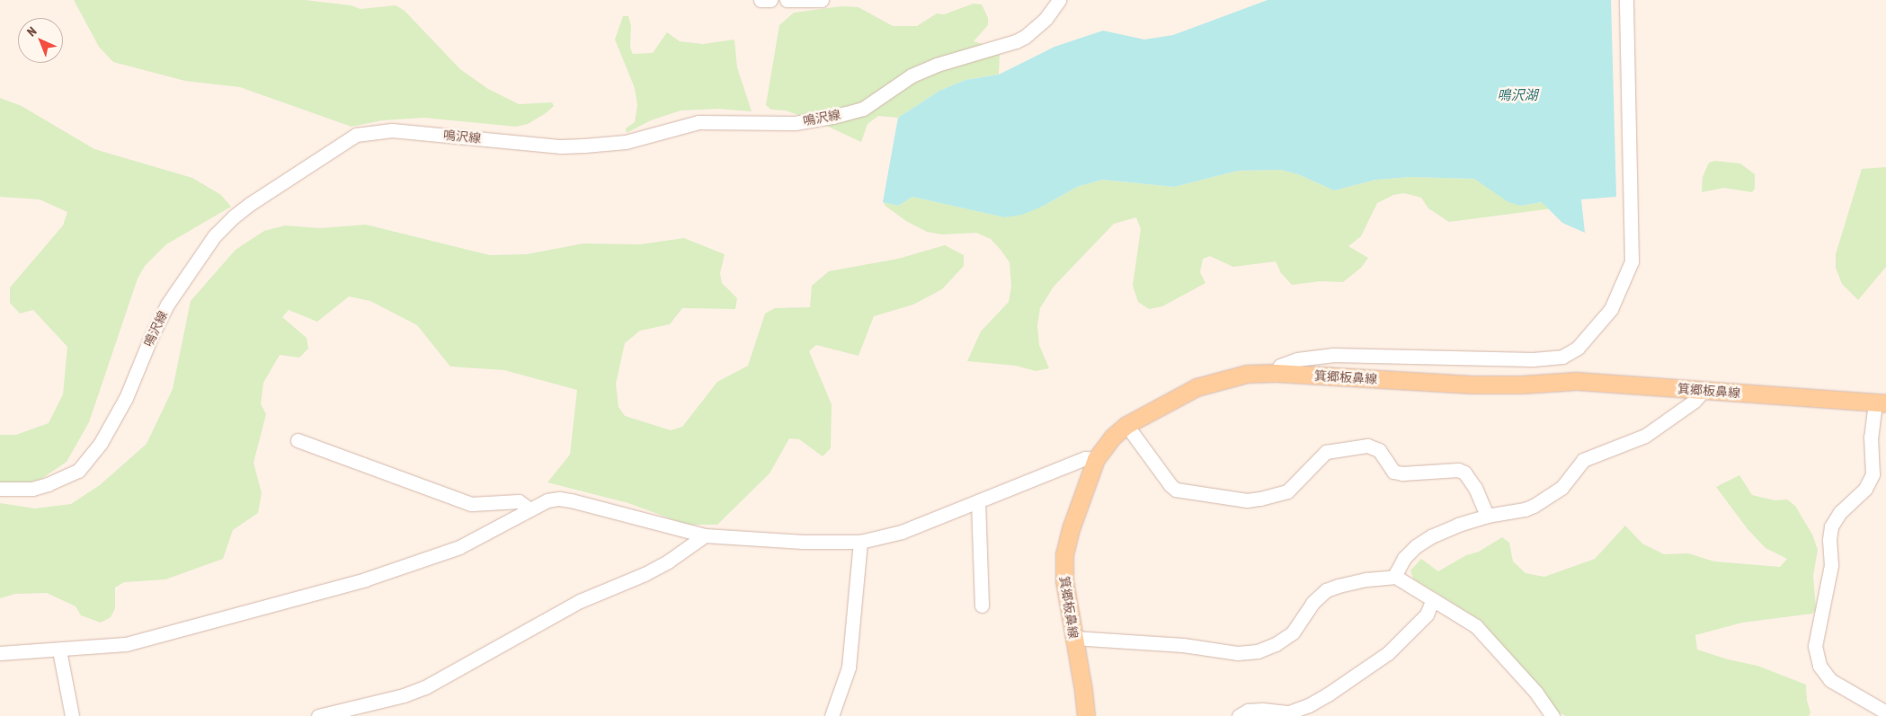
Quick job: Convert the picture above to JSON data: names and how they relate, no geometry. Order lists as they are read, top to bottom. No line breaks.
{"streets":{"main road":["箕郷板鼻線"],"street":["鳴沢線"]},"water":["鳴沢湖"],"north":"top left"}
